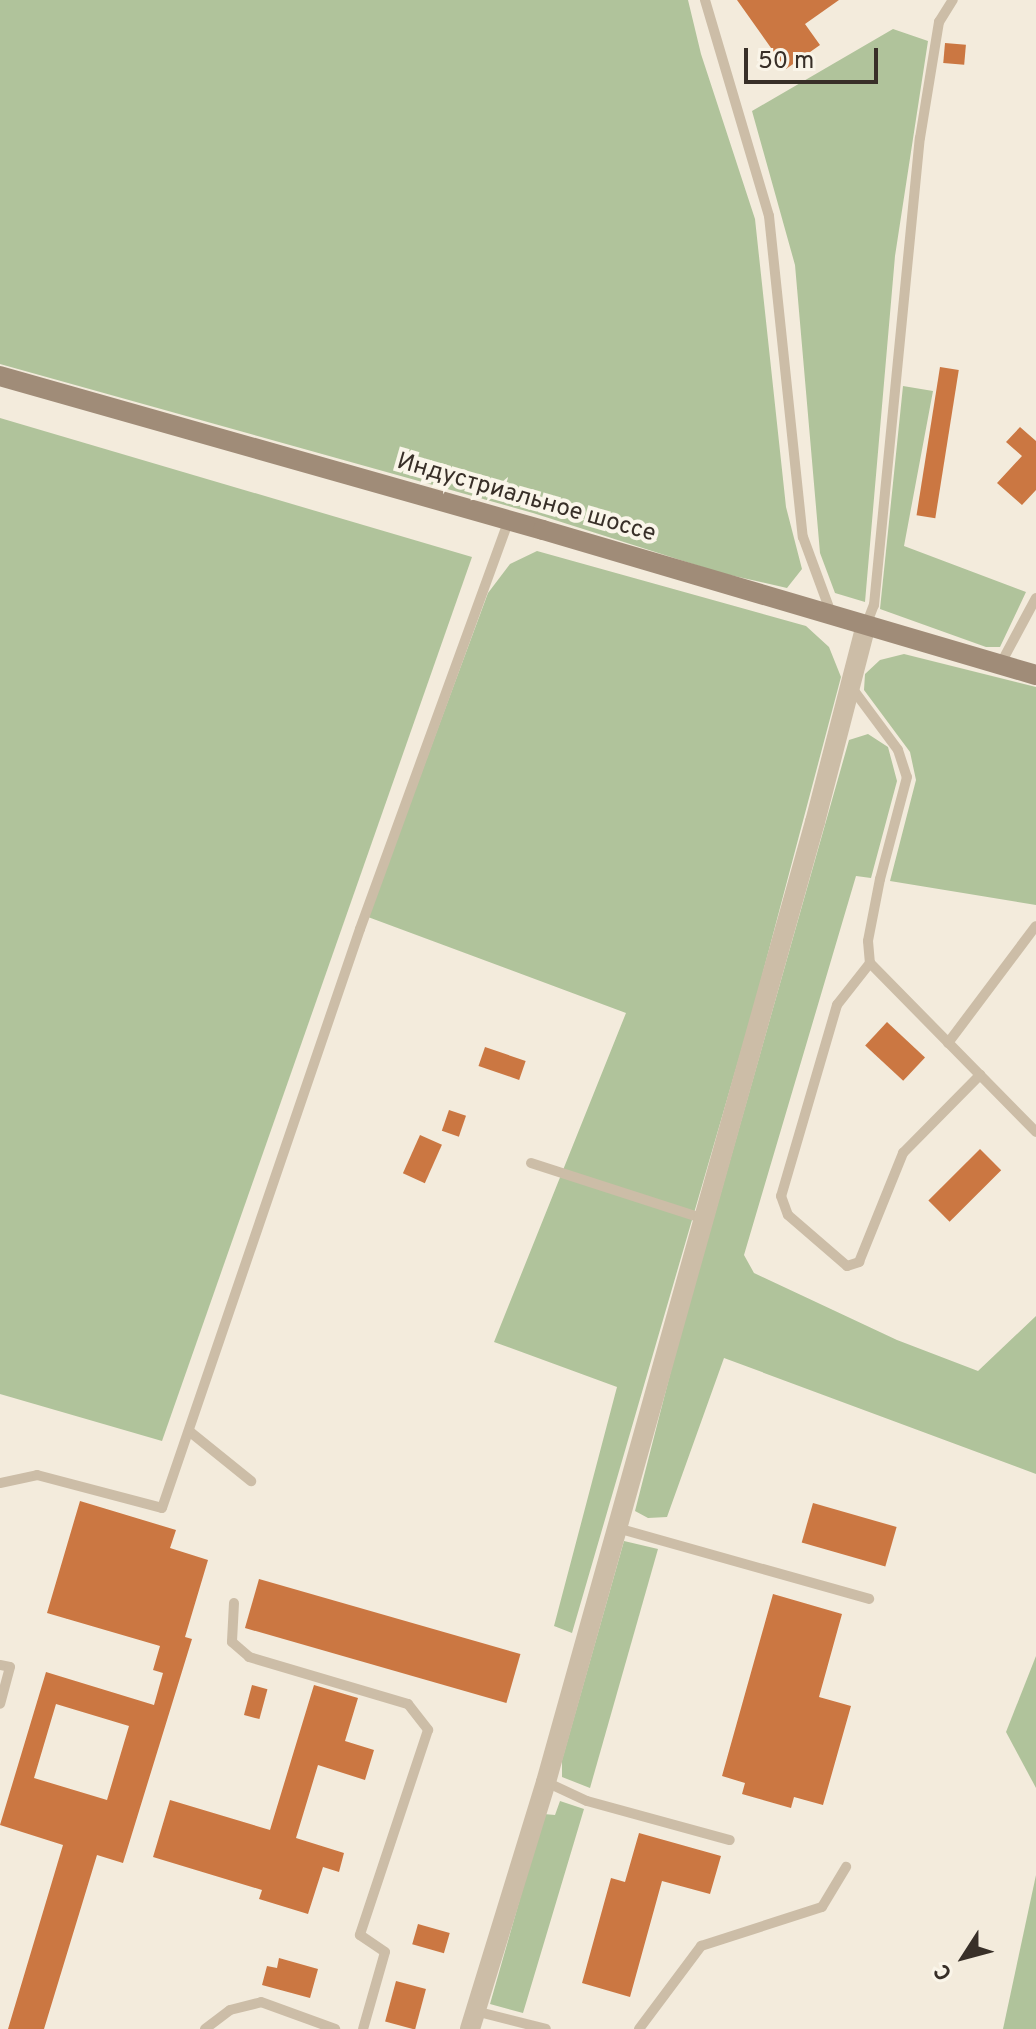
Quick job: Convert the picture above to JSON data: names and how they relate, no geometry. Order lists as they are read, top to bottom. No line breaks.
{"streets":{"main road":["Индустриальное шоссе"]},"scale_bar":"50 m","north":"bottom left"}
